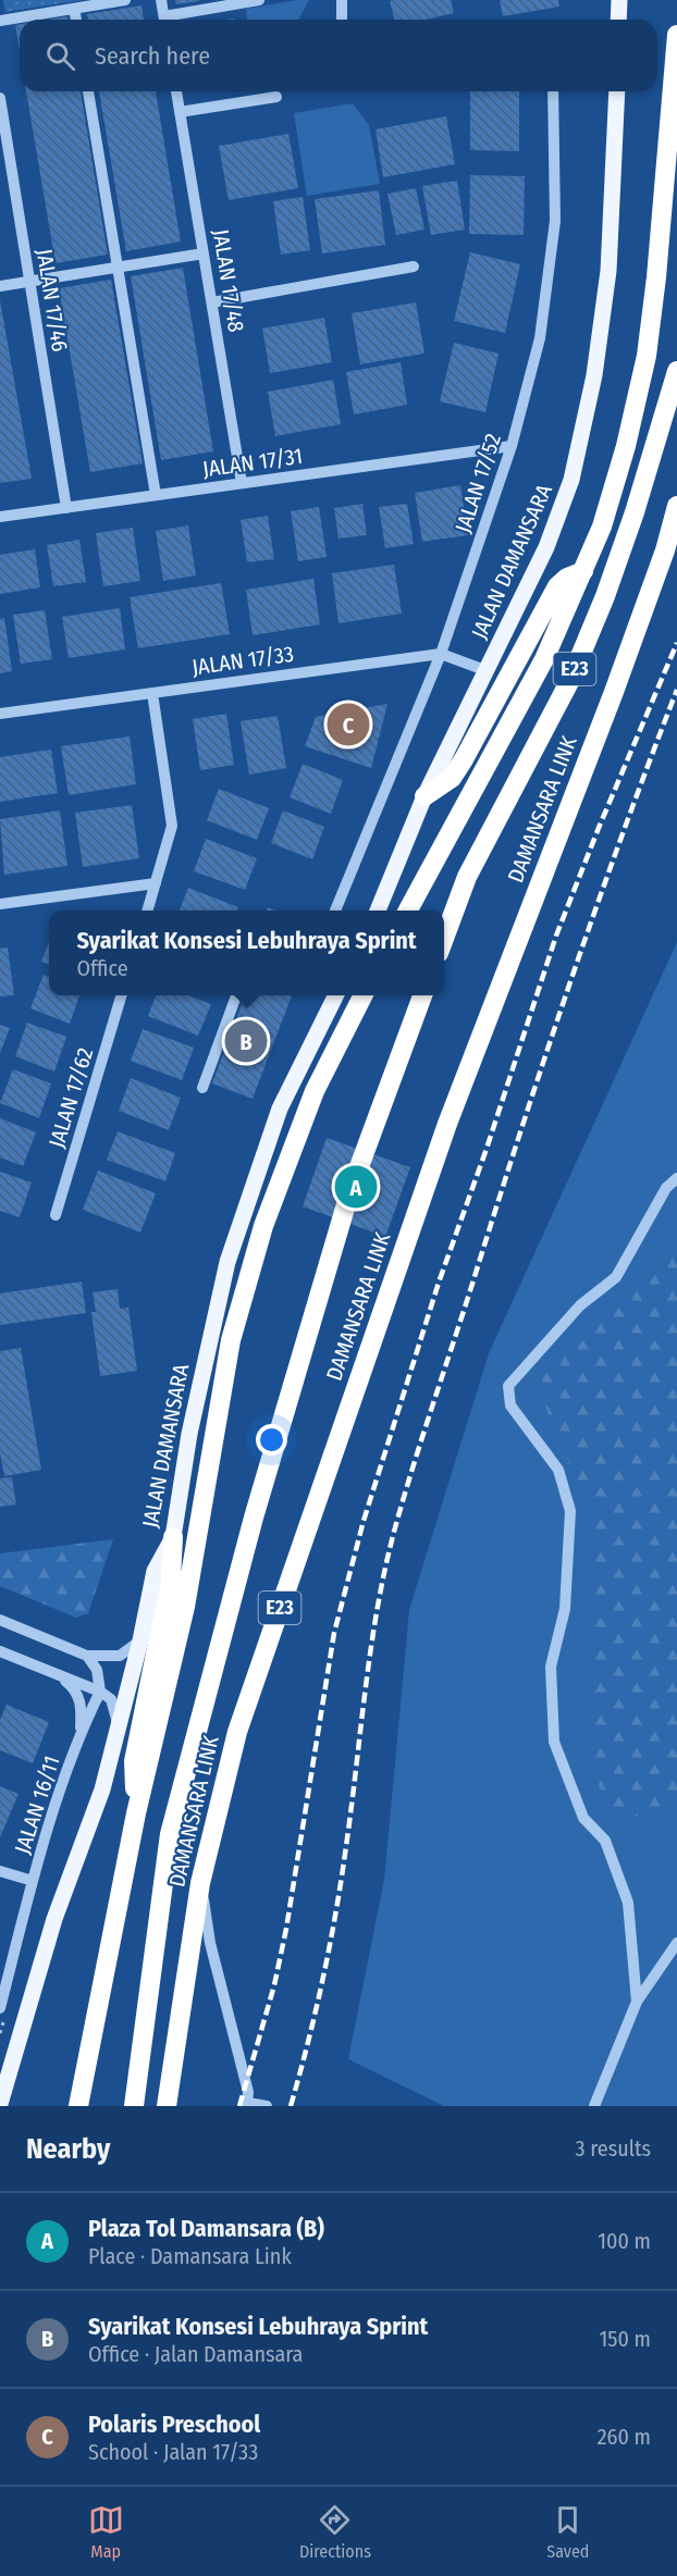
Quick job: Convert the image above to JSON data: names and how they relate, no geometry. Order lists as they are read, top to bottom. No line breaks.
{"streets":{"highway":["E23","DAMANSARA LINK"],"main road":["JALAN DAMANSARA"],"street":["JALAN 17/48","JALAN 17/46","JALAN 17/31","JALAN 17/52","JALAN 17/33","JALAN 17/62","JALAN 16/11"]},"crossings":[["JALAN 17/48","JALAN 17/31"],["JALAN 17/46","JALAN 17/31"],["JALAN 17/31","JALAN 17/52"],["JALAN 17/52","JALAN 17/33"],["JALAN DAMANSARA","JALAN 17/33"]],"page":{"search":"Search here","pins":["C","B","A"],"popup":["Syarikat Konsesi Lebuhraya Sprint","Office"],"heading":["Nearby","3 results"],"list":[{"mark":"A","name":"Plaza Tol Damansara (B)","note":"Place · Damansara Link","value":"100 m"},{"mark":"B","name":"Syarikat Konsesi Lebuhraya Sprint","note":"Office · Jalan Damansara","value":"150 m"},{"mark":"C","name":"Polaris Preschool","note":"School · Jalan 17/33","value":"260 m"}],"nav":["Map","Directions","Saved"]}}
